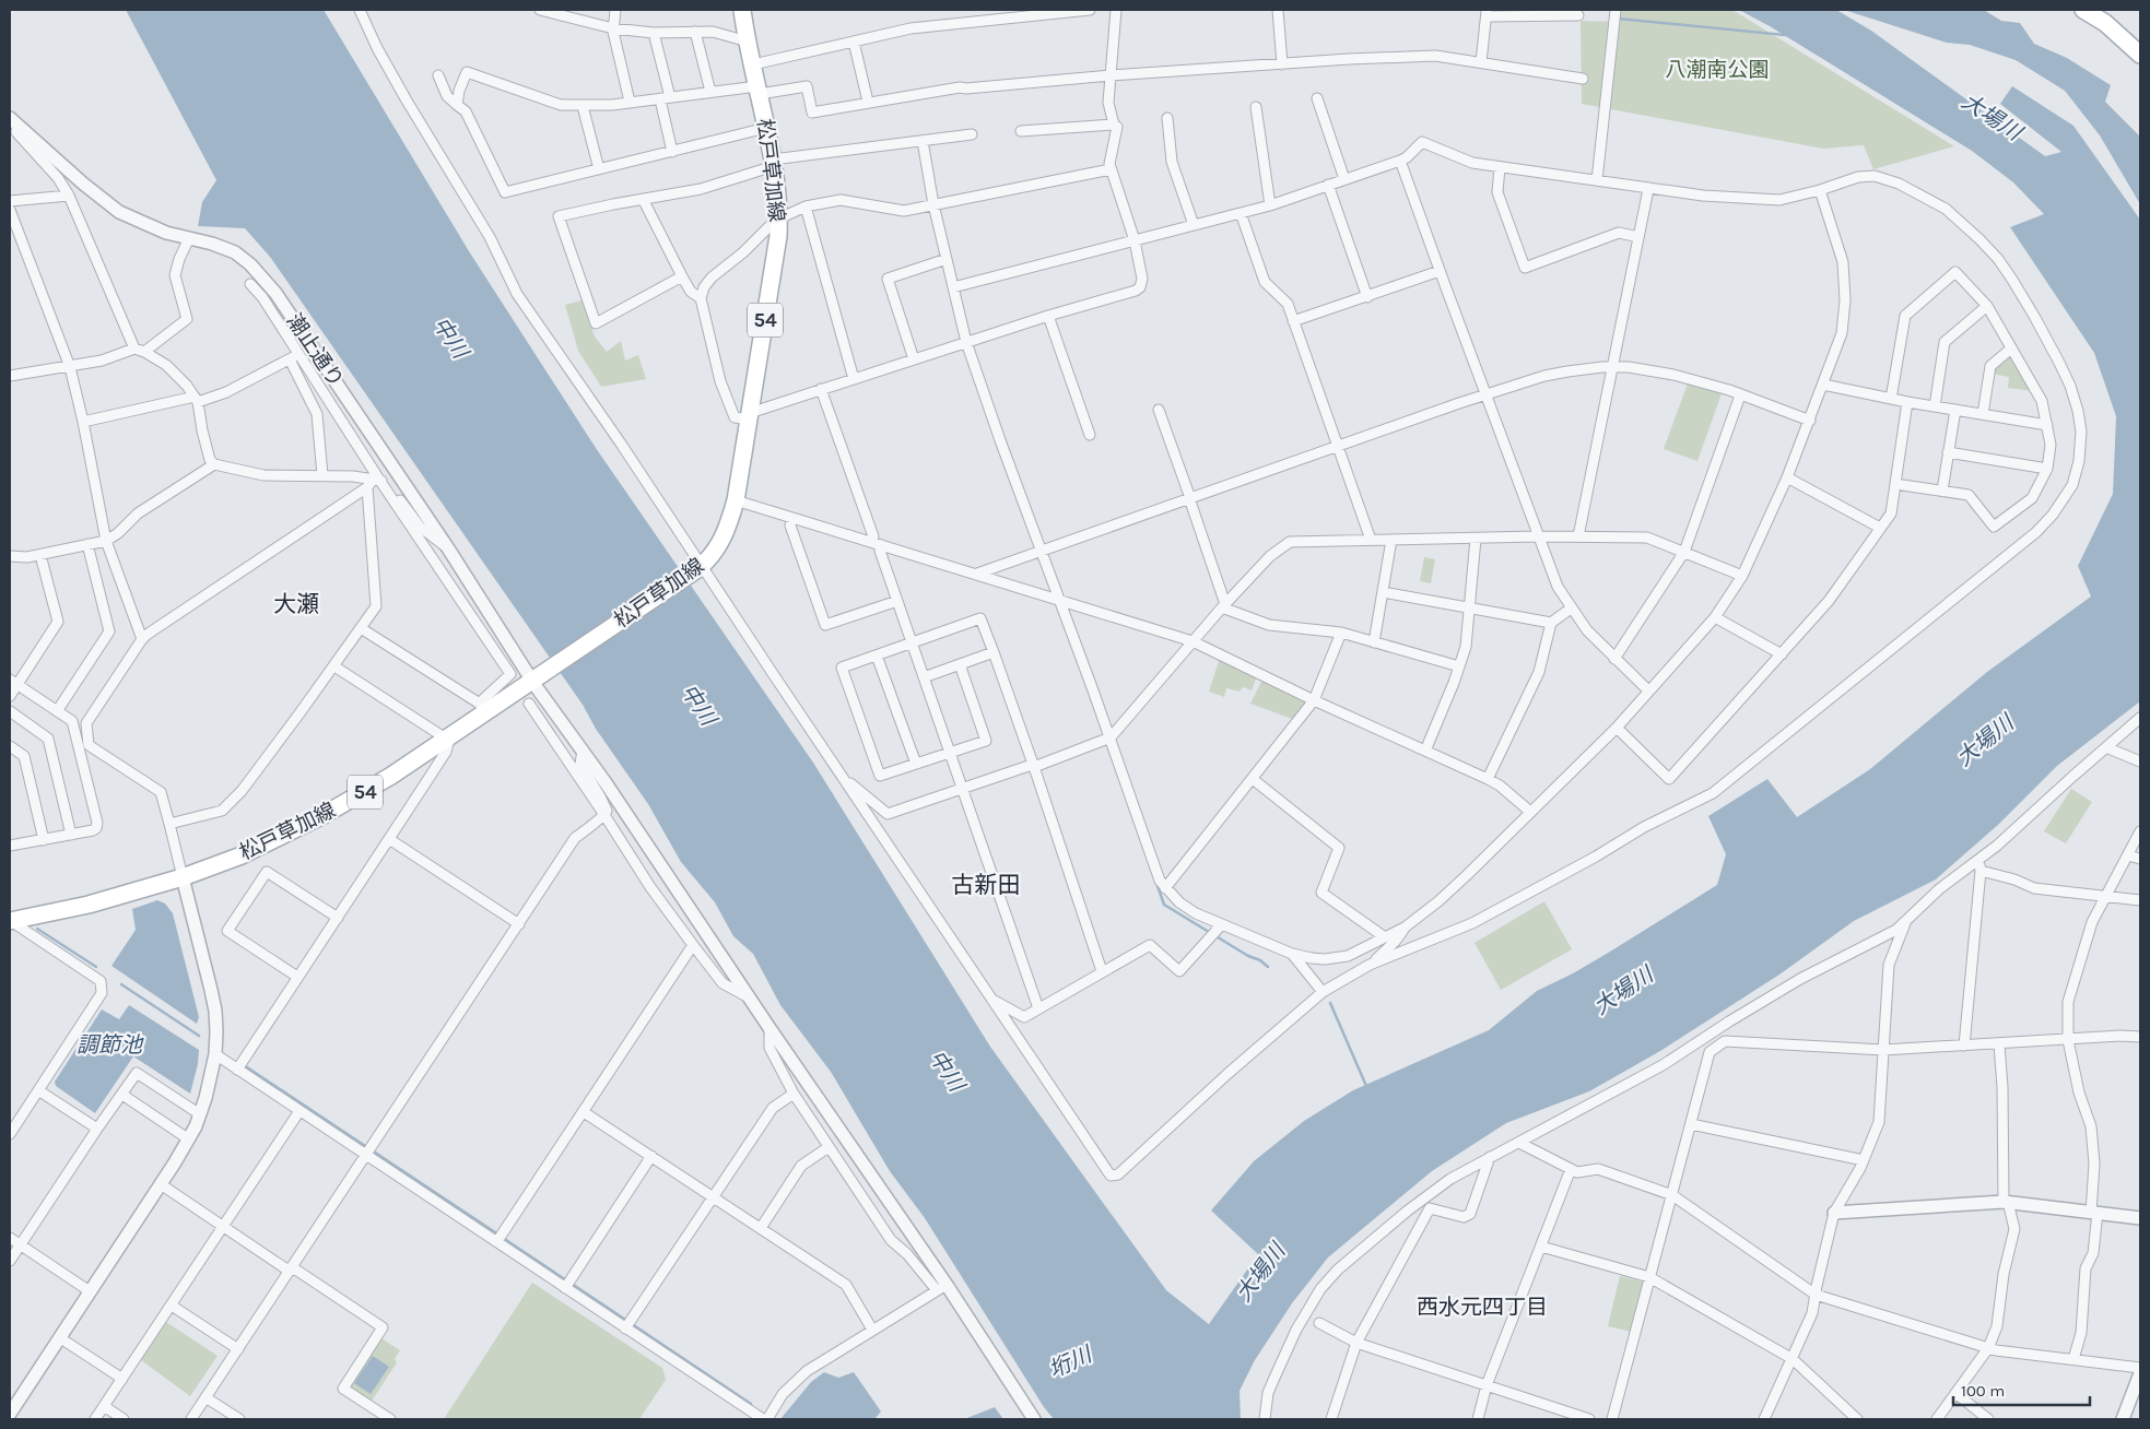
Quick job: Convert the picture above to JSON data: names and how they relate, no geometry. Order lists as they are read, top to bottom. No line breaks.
{"streets":{"main road":["松戸草加線","54"],"street":["潮止通り"]},"crossings":[["松戸草加線","潮止通り"]],"districts":["大瀬","古新田","西水元四丁目"],"water":["大場川","中川","調節池","垳川"],"parks":["八潮南公園"],"scale_bar":"100 m"}
